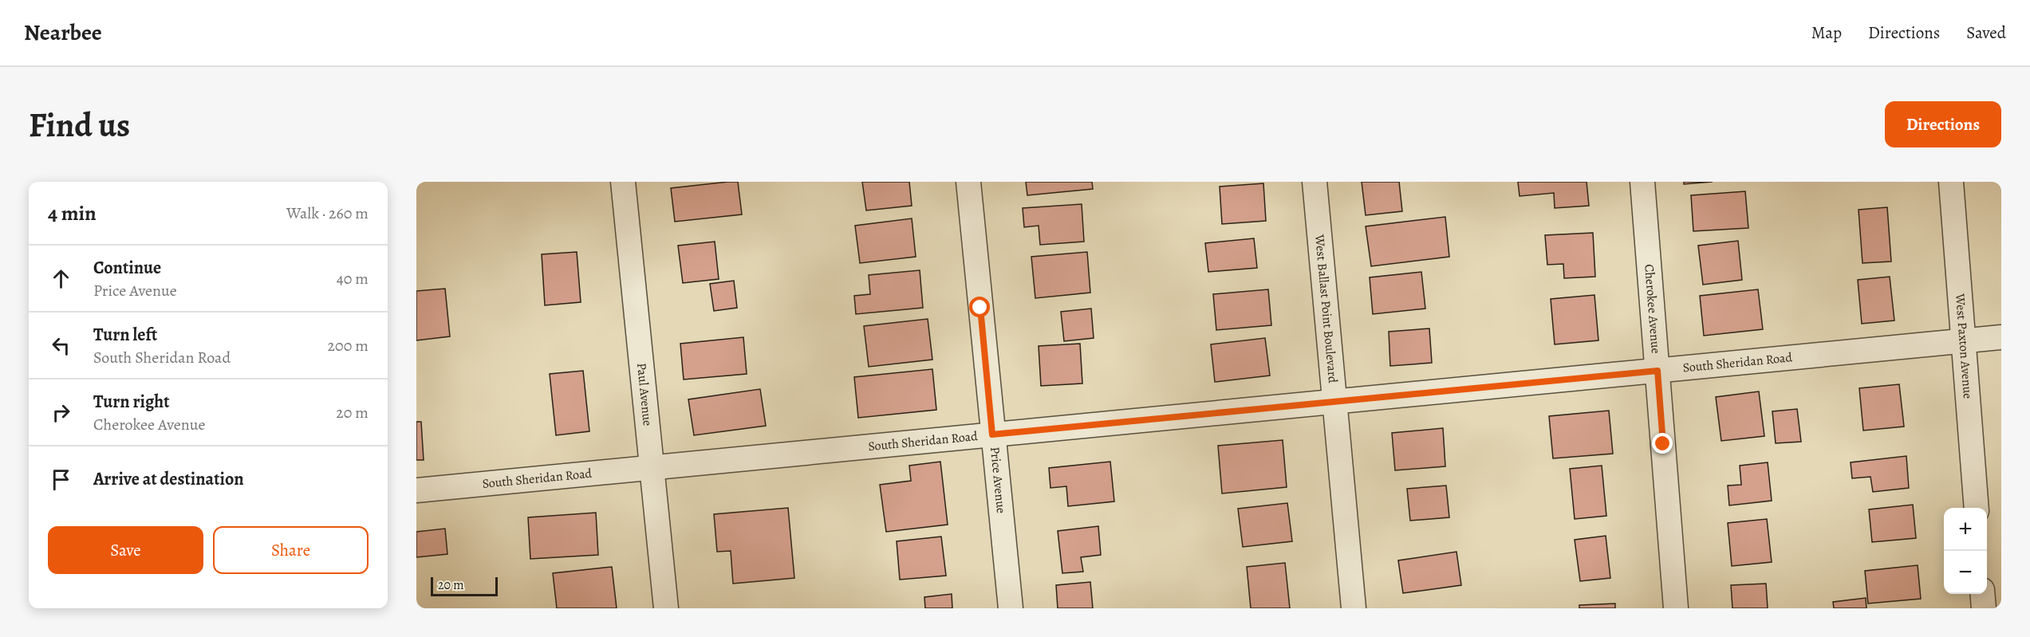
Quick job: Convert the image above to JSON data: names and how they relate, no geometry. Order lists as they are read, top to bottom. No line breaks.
{"streets":{"street":["West Ballast Point Boulevard","Cherokee Avenue","West Paxton Avenue","South Sheridan Road","Paul Avenue","Price Avenue"]},"crossings":[["West Ballast Point Boulevard","South Sheridan Road"],["Cherokee Avenue","South Sheridan Road"],["West Paxton Avenue","South Sheridan Road"],["South Sheridan Road","Paul Avenue"],["South Sheridan Road","Price Avenue"]],"scale_bar":"20 m","page":{"header":"Nearbee","nav":["Map","Directions","Saved"],"buttons":["Directions",["Save","Share"]],"title":"Find us","heading":["4 min","Walk · 260 m"],"list":[["Continue","Price Avenue","40 m"],["Turn left","South Sheridan Road","200 m"],["Turn right","Cherokee Avenue","20 m"],"Arrive at destination"],"map_buttons":["+","−"],"scale":"20 m"}}
